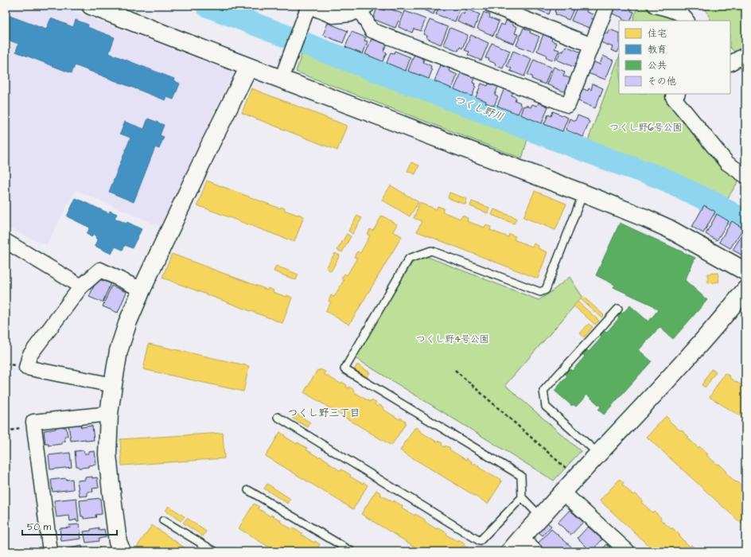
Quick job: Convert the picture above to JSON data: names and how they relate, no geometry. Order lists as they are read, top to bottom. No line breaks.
{"districts":["つくし野三丁目"],"water":["つくし野川"],"parks":["つくし野6号公園","つくし野4号公園"],"legend":["住宅","教育","公共","その他"],"scale_bar":"50 m"}
